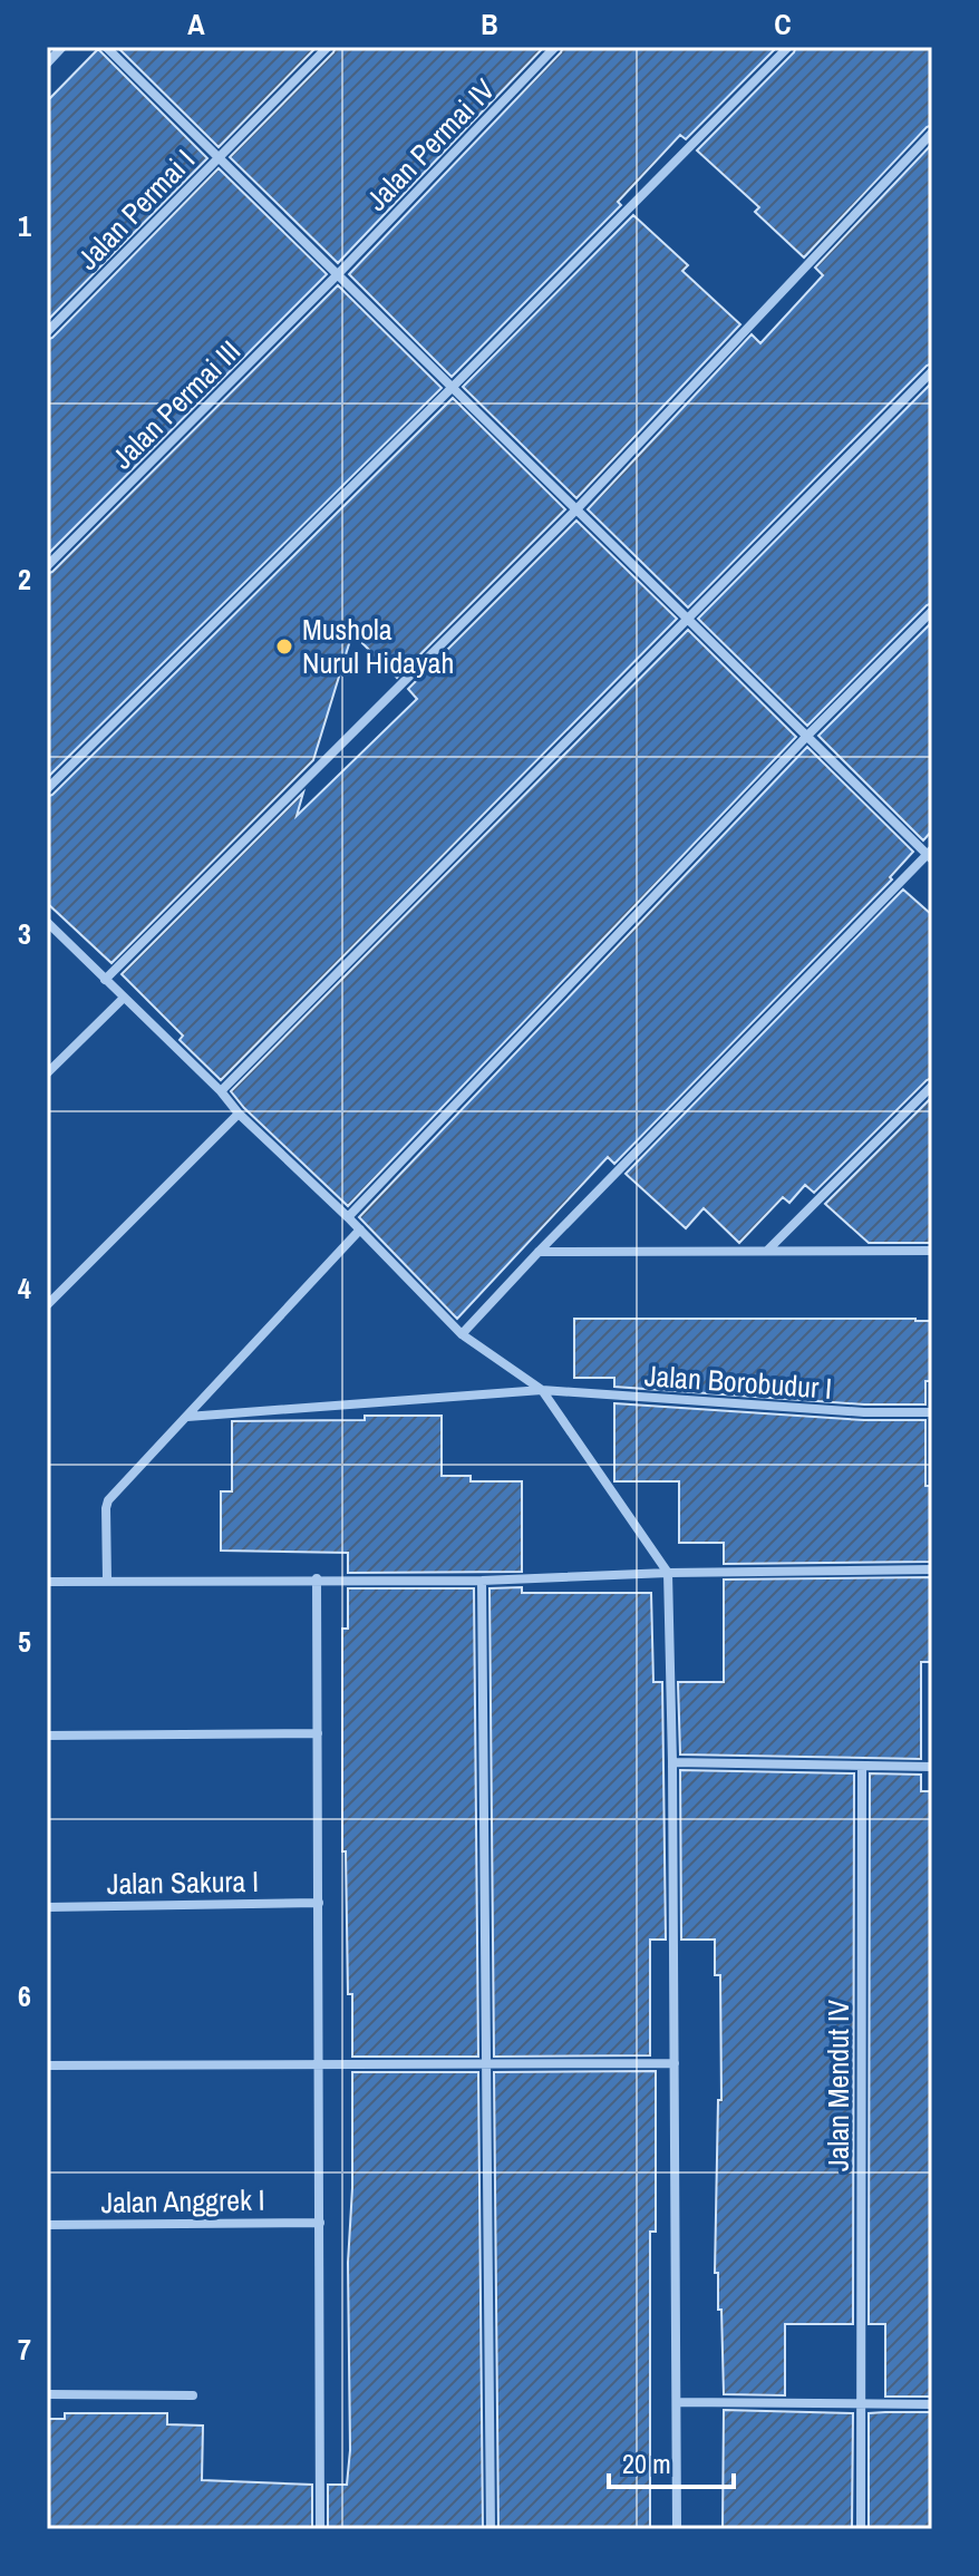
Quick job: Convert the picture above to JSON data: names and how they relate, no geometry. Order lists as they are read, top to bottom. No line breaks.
{"streets":{"street":["Jalan Permai IV","Jalan Permai I","Jalan Permai III","Jalan Borobudur I","Jalan Sakura I","Jalan Mendut IV","Jalan Anggrek I"]},"crossings":[["Jalan Permai IV","Jalan Permai III"]],"places":["Mushola Nurul Hidayah"],"scale_bar":"20 m","grid":{"columns":["A","B","C"],"rows":["1","2","3","4","5","6","7"]}}
